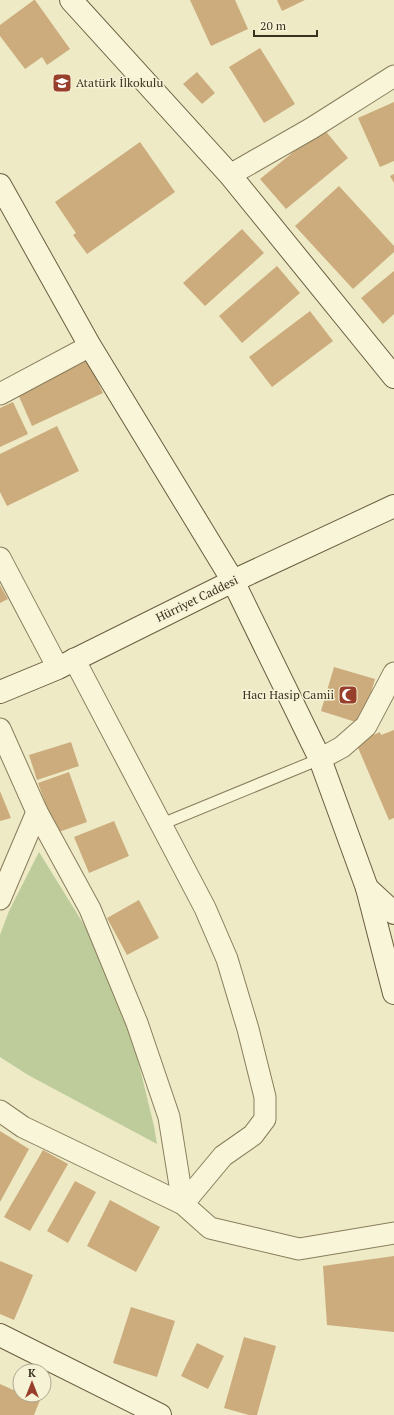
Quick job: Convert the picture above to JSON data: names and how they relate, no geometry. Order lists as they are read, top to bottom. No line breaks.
{"streets":{"street":["Hürriyet Caddesi"]},"places":{"school or university":["Atatürk İlkokulu"],"mosque":["Hacı Hasip Camii"]},"scale_bar":"20 m","north":"top"}
